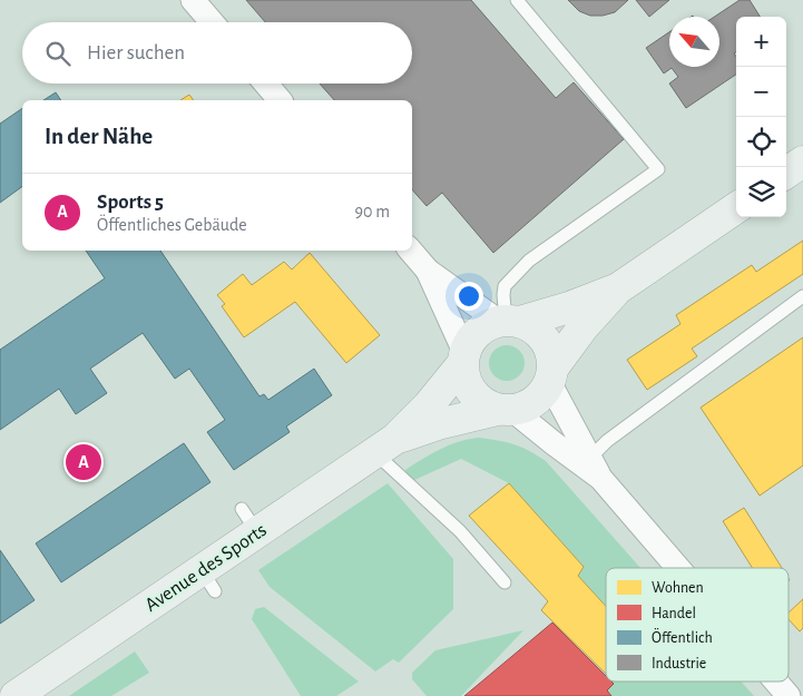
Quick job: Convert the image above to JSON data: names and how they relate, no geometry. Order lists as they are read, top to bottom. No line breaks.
{"streets":{"street":["Avenue des Sports"]},"legend":["Wohnen","Handel","Öffentlich","Industrie"],"north":"top left","page":{"map_buttons":["+","−"],"search":"Hier suchen","heading":"In der Nähe","list":[{"mark":"A","name":"Sports 5","note":"Öffentliches Gebäude","value":"90 m"}],"pins":"A"}}
